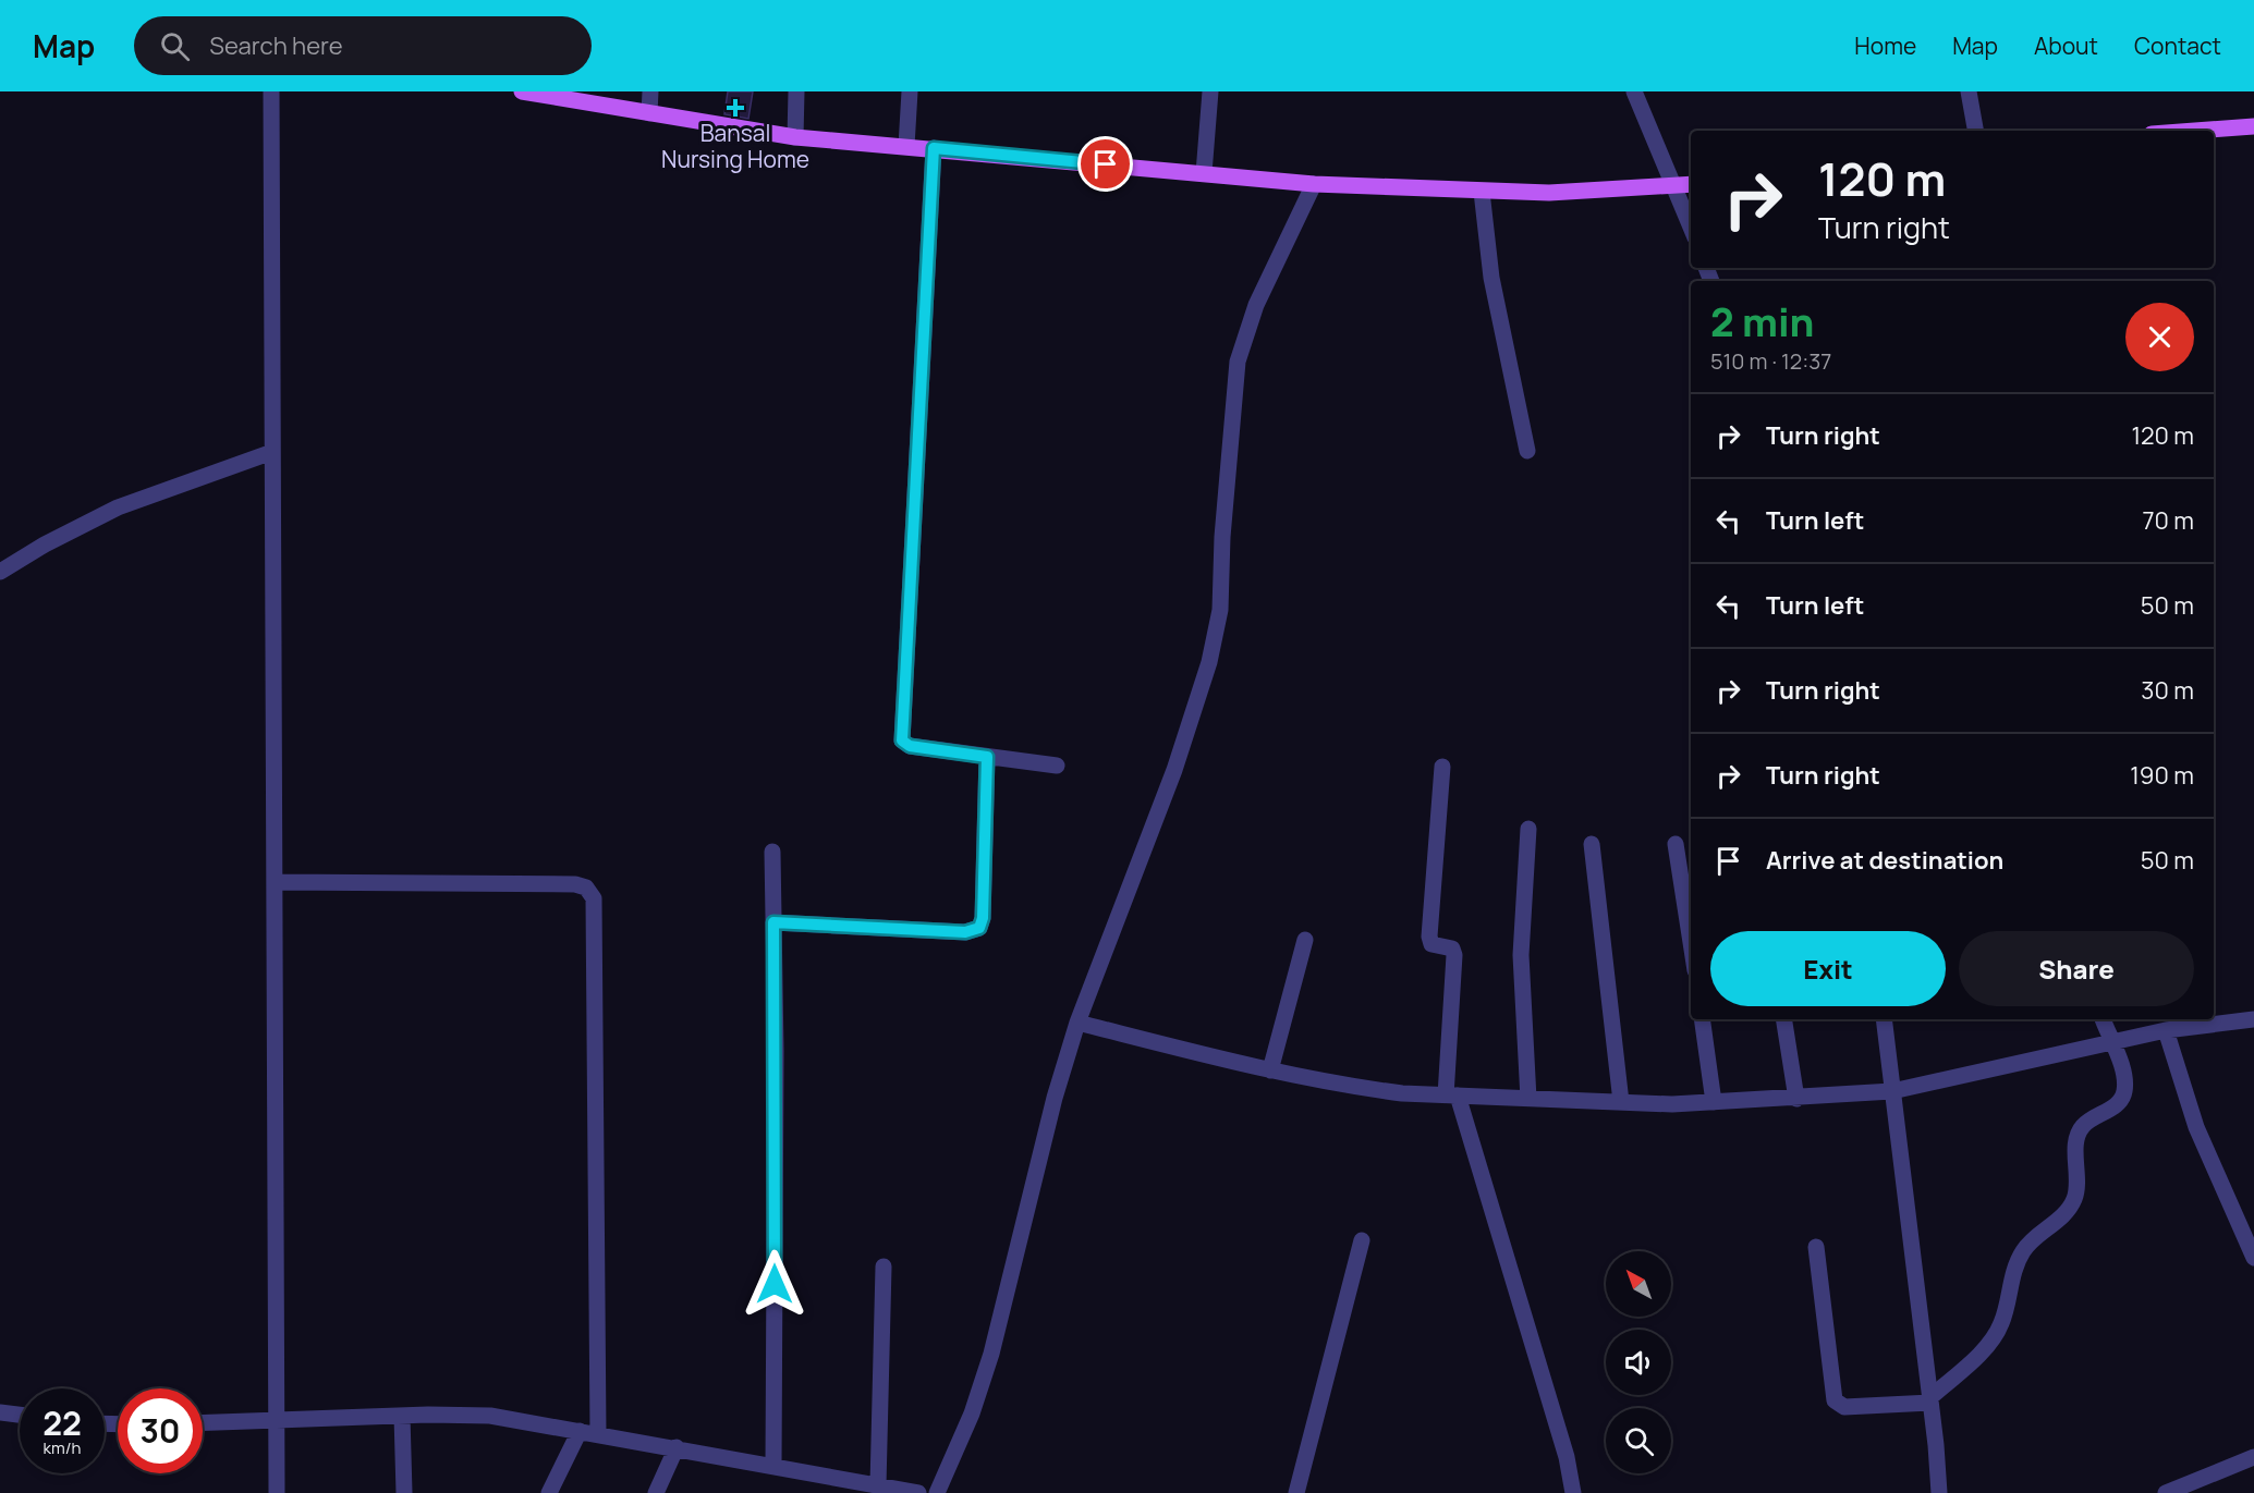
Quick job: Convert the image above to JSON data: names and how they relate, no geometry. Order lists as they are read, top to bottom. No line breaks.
{"places":{"health":["Bansal Nursing Home"]},"north":"top left","page":{"header":"Map","search":"Search here","nav":["Home","Map","About","Contact"],"turn":["120 m","Turn right"],"heading":["2 min","510 m · 12:37"],"list":[{"name":"Turn right","value":"120 m"},{"name":"Turn left","value":"70 m"},{"name":"Turn left","value":"50 m"},{"name":"Turn right","value":"30 m"},{"name":"Turn right","value":"190 m"},{"name":"Arrive at destination","value":"50 m"}],"buttons":["Exit","Share"],"speed":"22 km/h","limit":"30"}}
